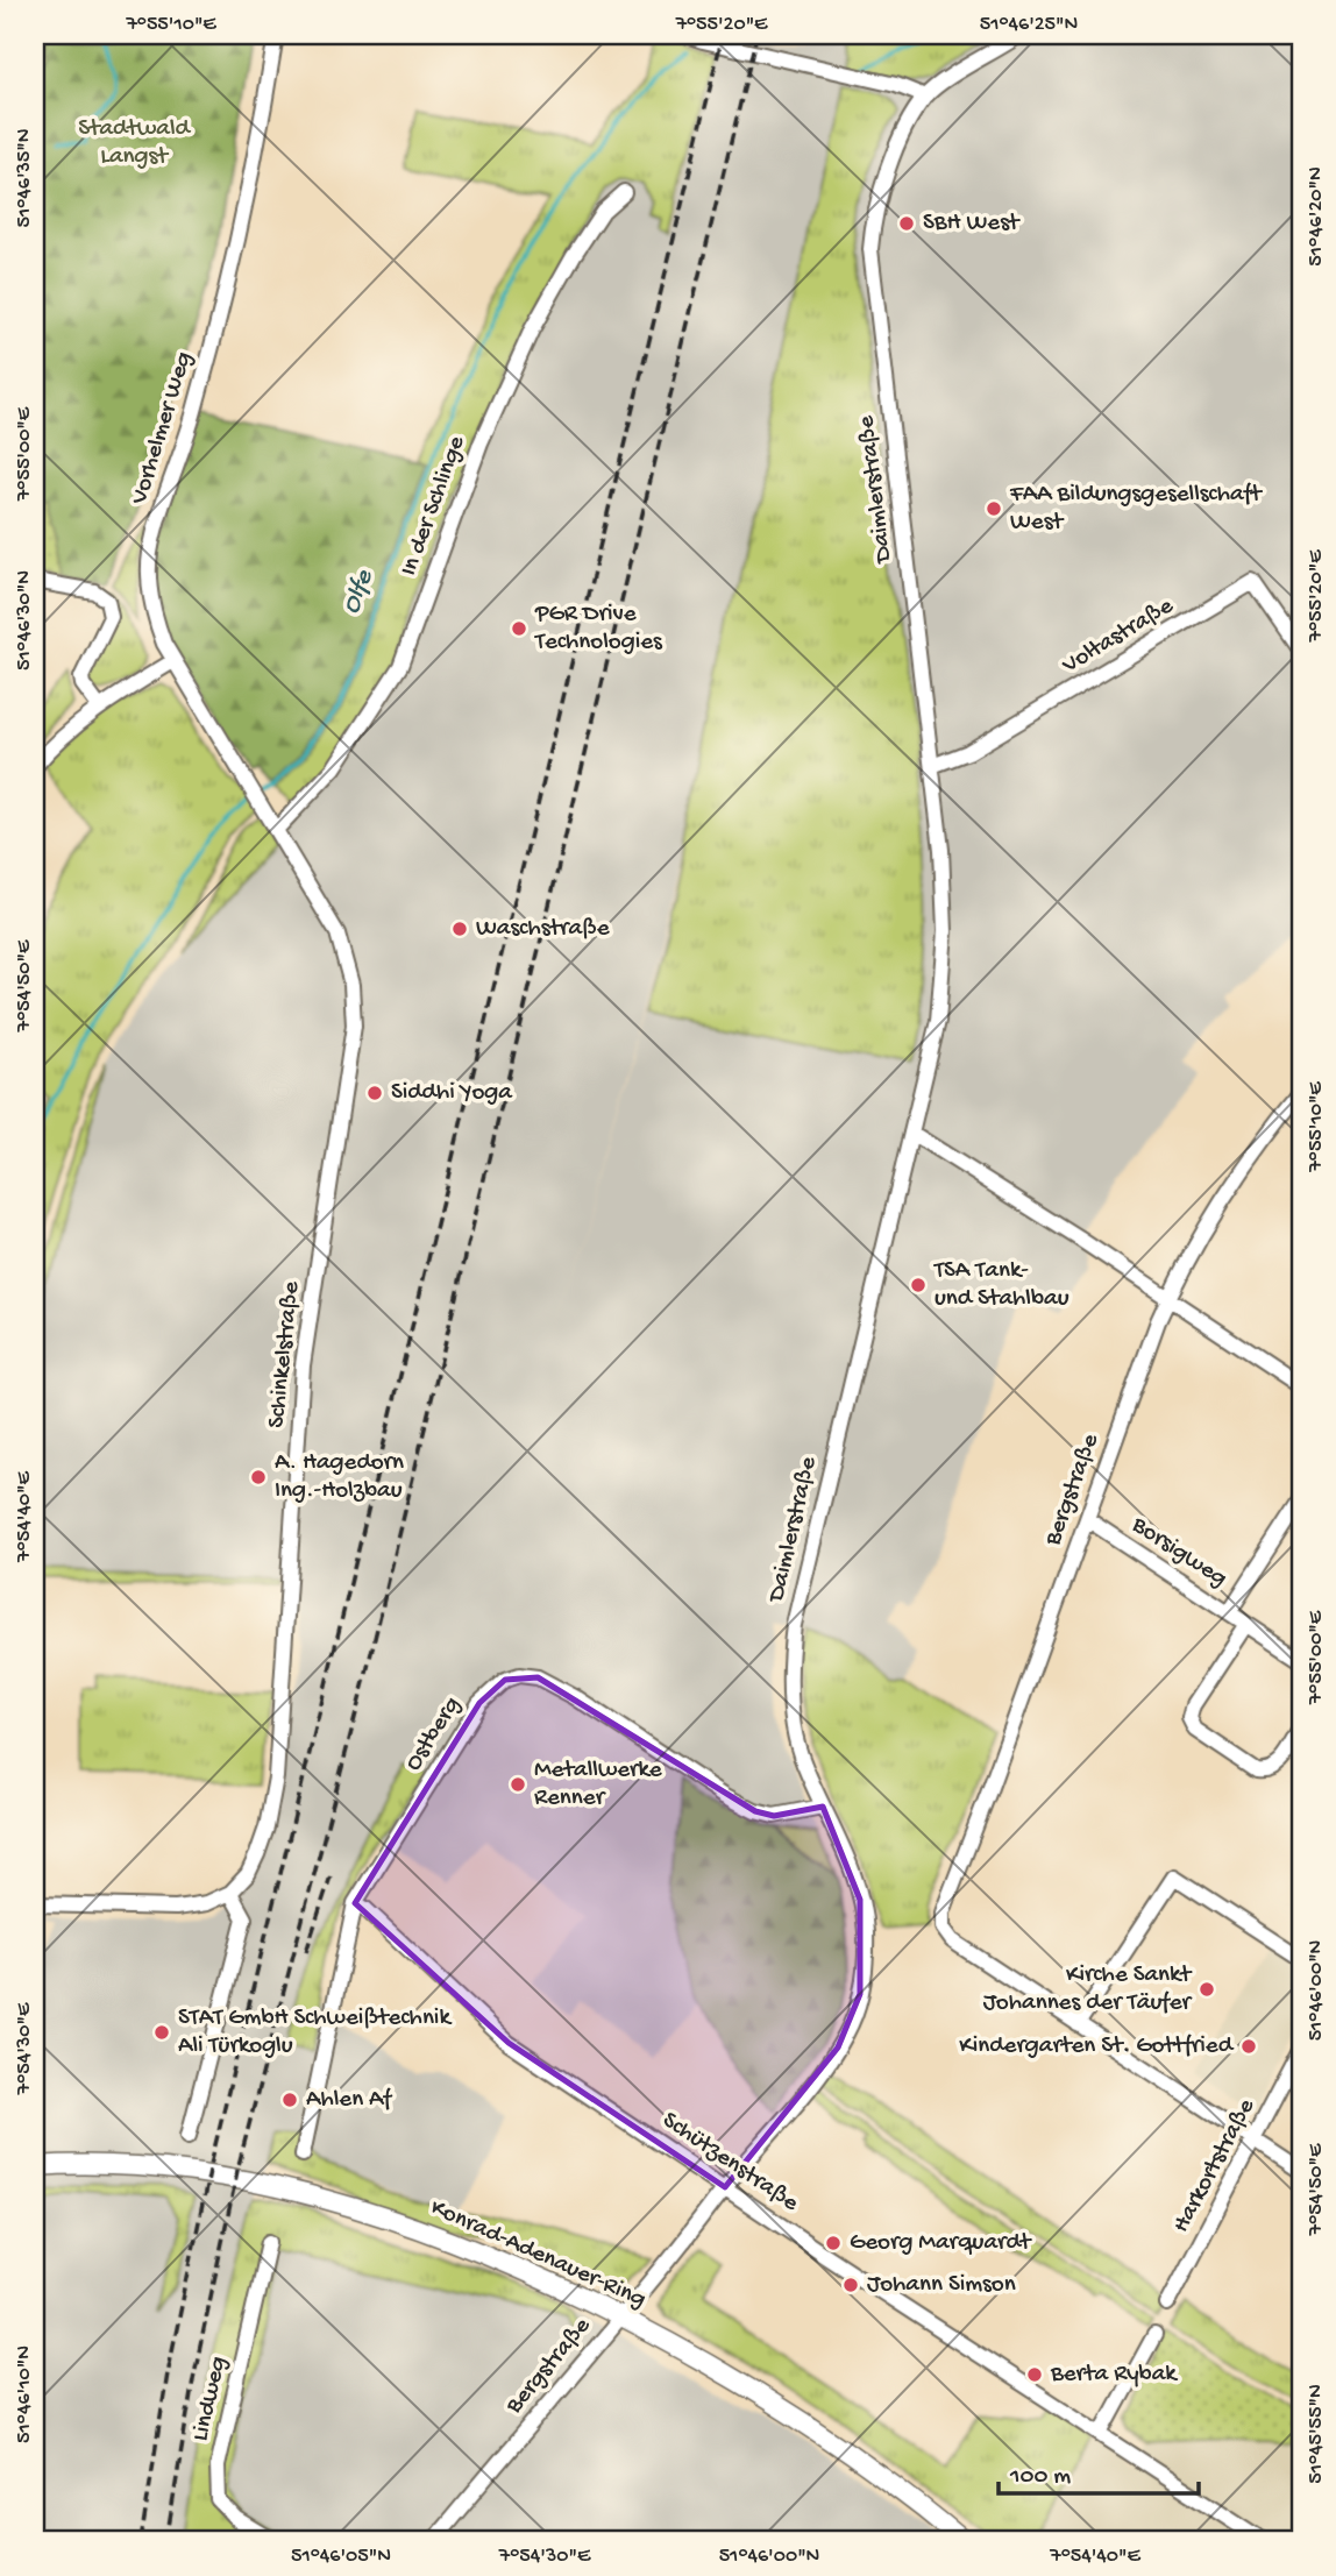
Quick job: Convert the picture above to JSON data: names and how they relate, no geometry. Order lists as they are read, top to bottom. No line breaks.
{"streets":{"main road":["Konrad-Adenauer-Ring"],"street":["Vorhelmer Weg","Daimlerstraße","In der Schlinge","Voltastraße","Schinkelstraße","Bergstraße","Borsigweg","Ostberg","Schützenstraße","Harkortstraße","Lindweg"]},"crossings":[["Vorhelmer Weg","Schinkelstraße"],["Daimlerstraße","Voltastraße"],["Daimlerstraße","Bergstraße"],["Daimlerstraße","Ostberg"],["In der Schlinge","Schinkelstraße"],["Bergstraße","Borsigweg"],["Bergstraße","Schützenstraße"],["Bergstraße","Konrad-Adenauer-Ring"],["Ostberg","Schützenstraße"]],"water":["Olfe"],"parks":["Stadtwald Langst"],"places":["SBH West","FAA Bildungsgesellschaft West","PGR Drive Technologies","Waschstraße","Siddhi Yoga","TSA Tank- und Stahlbau","A. Hagedorn Ing.-Holzbau","Metallwerke Renner","Kirche Sankt Johannes der Täufer","STAT GmbH Schweißtechnik Ali Türkoglu","Kindergarten St. Gottfried","Ahlen Af","Georg Marquardt","Johann Simson","Berta Rybak"],"scale_bar":"100 m","coordinates":["7°55'10\"E","7°55'20\"E","51°46'25\"N","51°46'35\"N","51°46'20\"N","7°55'00\"E","51°46'30\"N","7°54'50\"E","7°54'40\"E","51°46'00\"N","7°54'30\"E","51°46'10\"N","51°45'55\"N","51°46'05\"N"]}
